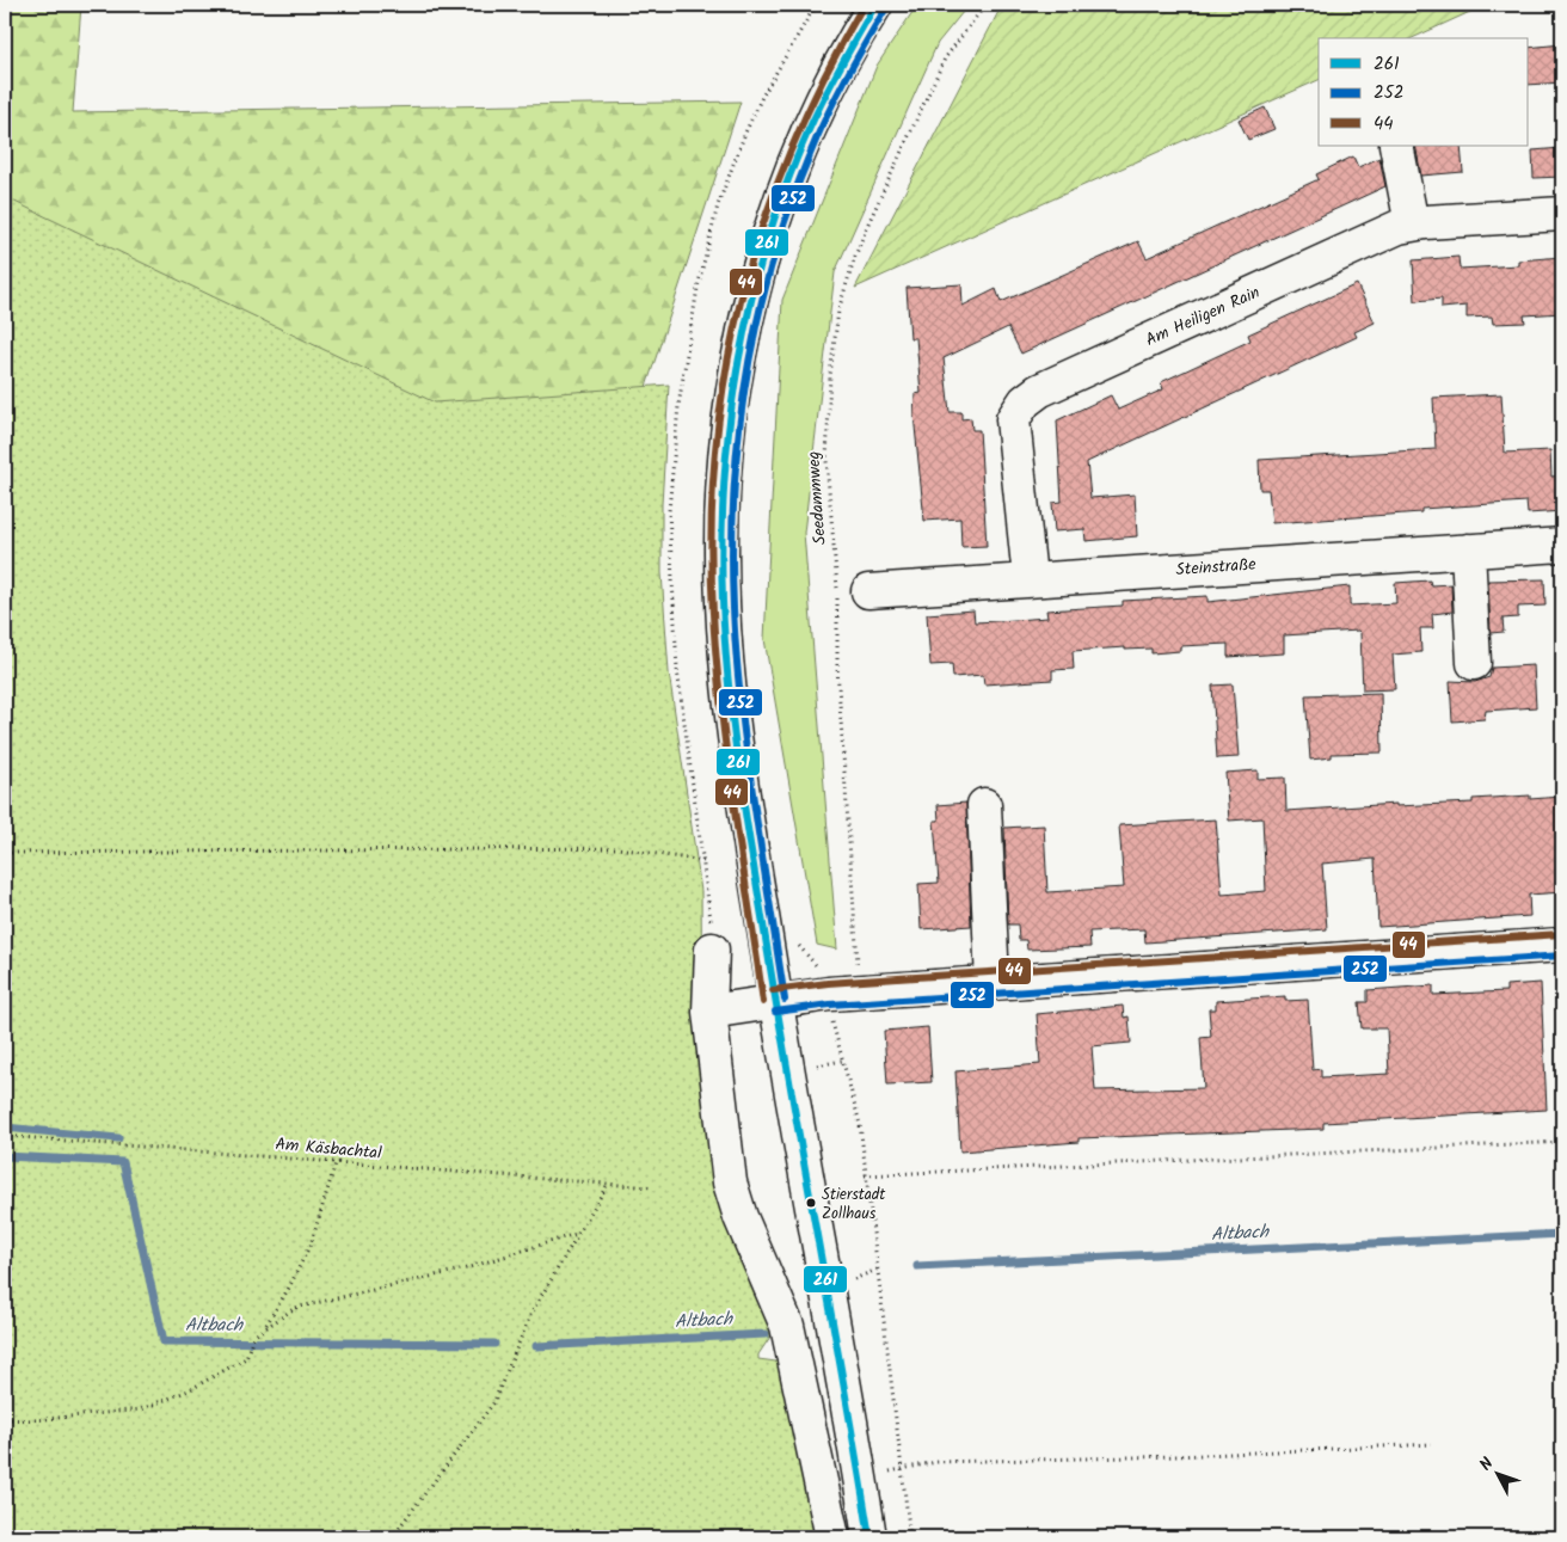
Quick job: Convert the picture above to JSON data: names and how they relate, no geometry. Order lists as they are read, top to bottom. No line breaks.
{"streets":{"street":["Am Heiligen Rain","Steinstraße"],"path":["Seedammweg","Am Käsbachtal"]},"crossings":[["Am Heiligen Rain","Steinstraße"]],"water":["Altbach"],"places":["Stierstadt Zollhaus"],"lines":["transit line 261","transit line 44","transit line 252"],"legend":["261","252","44"],"north":"top left"}
